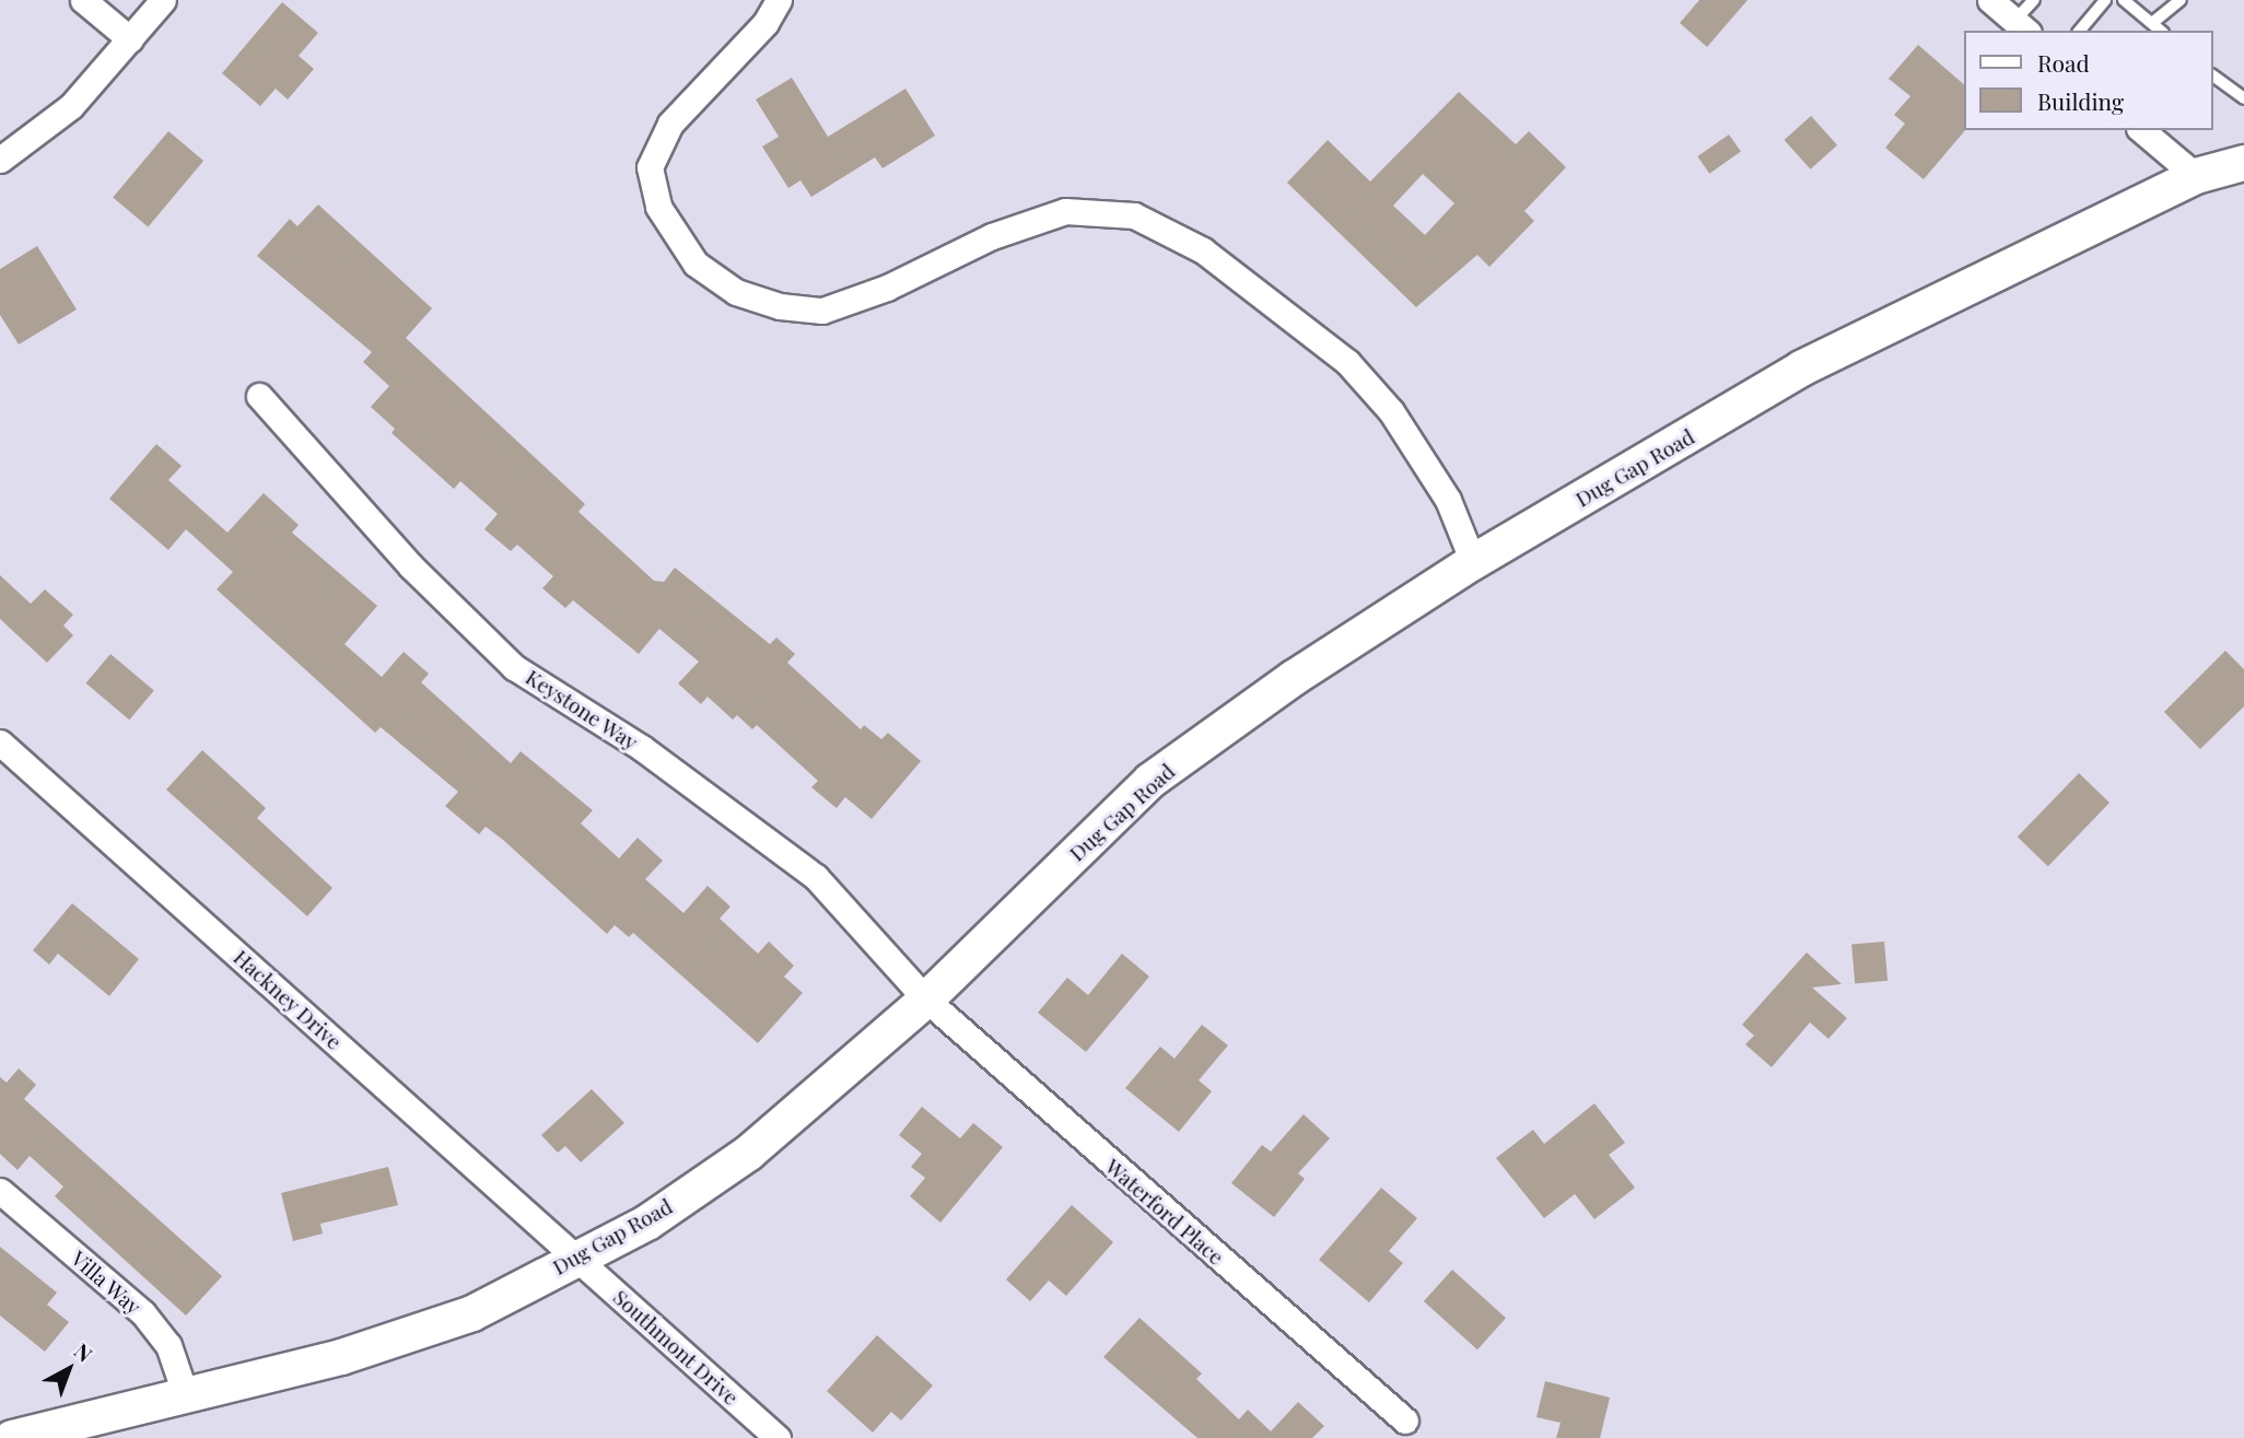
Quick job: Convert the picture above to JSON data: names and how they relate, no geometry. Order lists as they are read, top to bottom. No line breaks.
{"streets":{"street":["Dug Gap Road","Keystone Way","Hackney Drive","Waterford Place","Villa Way","Southmont Drive"]},"crossings":[["Dug Gap Road","Keystone Way"],["Dug Gap Road","Hackney Drive"],["Dug Gap Road","Waterford Place"],["Dug Gap Road","Villa Way"],["Dug Gap Road","Southmont Drive"],["Keystone Way","Waterford Place"],["Hackney Drive","Southmont Drive"]],"legend":["Road","Building"],"north":"top right"}
